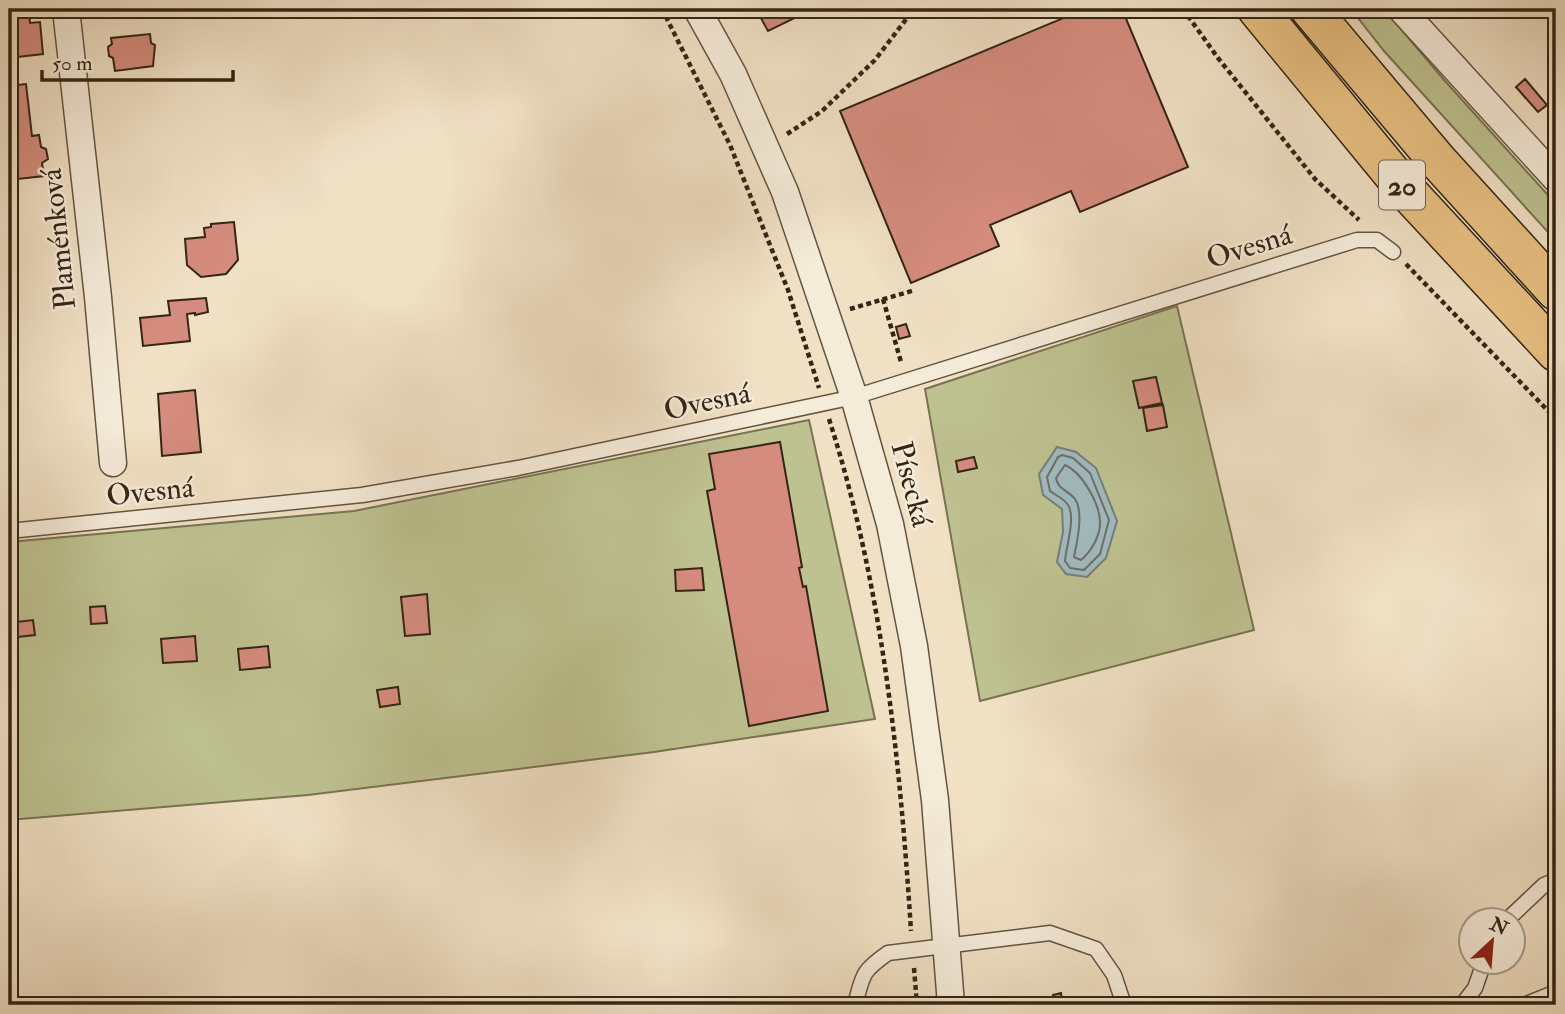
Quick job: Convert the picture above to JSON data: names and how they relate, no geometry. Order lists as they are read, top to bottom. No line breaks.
{"streets":{"highway":["20"],"street":["Plaménková","Písecká"],"lane":["Ovesná"]},"crossings":[["Ovesná","Písecká"]],"scale_bar":"50 m","north":"top right"}
